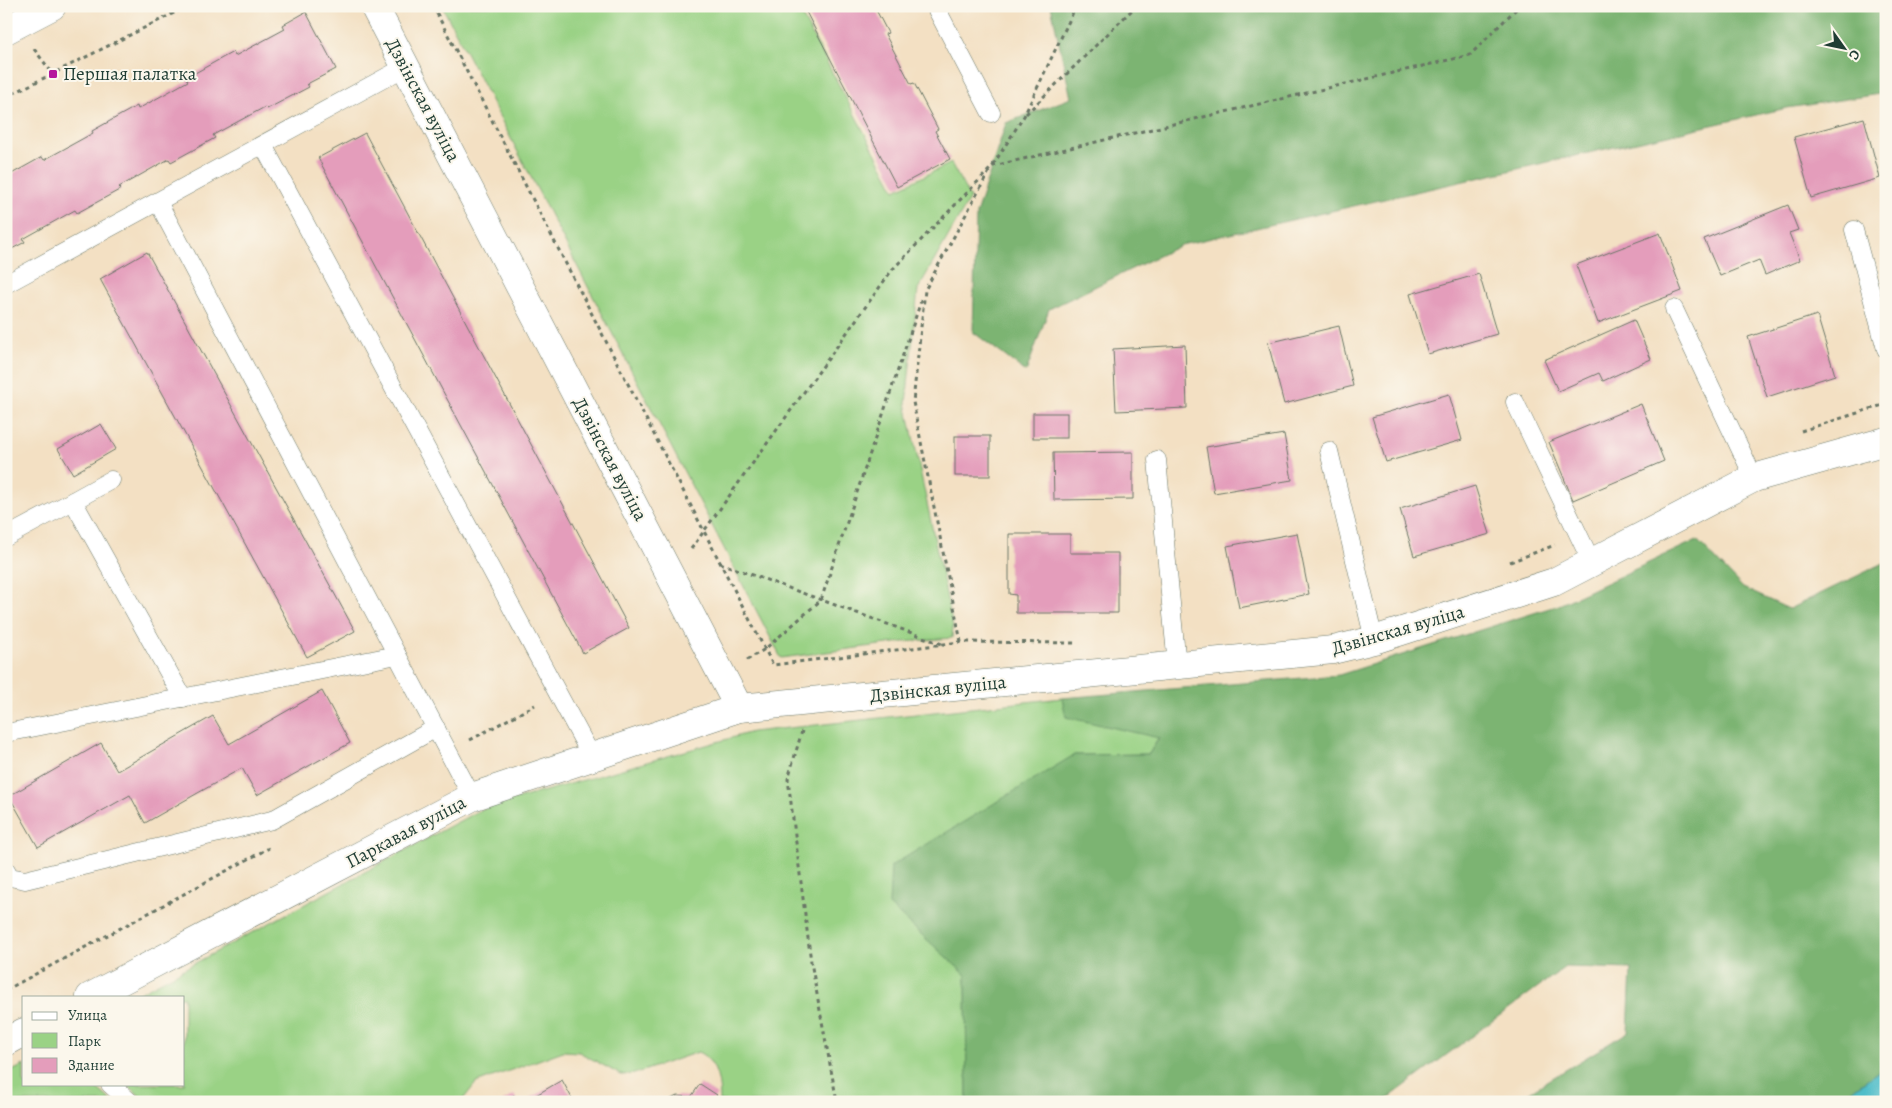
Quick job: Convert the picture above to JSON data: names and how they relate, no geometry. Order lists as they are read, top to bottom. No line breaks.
{"streets":{"street":["Дзвінская вуліца","Паркавая вуліца"]},"crossings":[["Дзвінская вуліца","Паркавая вуліца"]],"places":{"transit":["Першая палатка"]},"legend":["Улица","Парк","Здание"],"north":"bottom right"}
